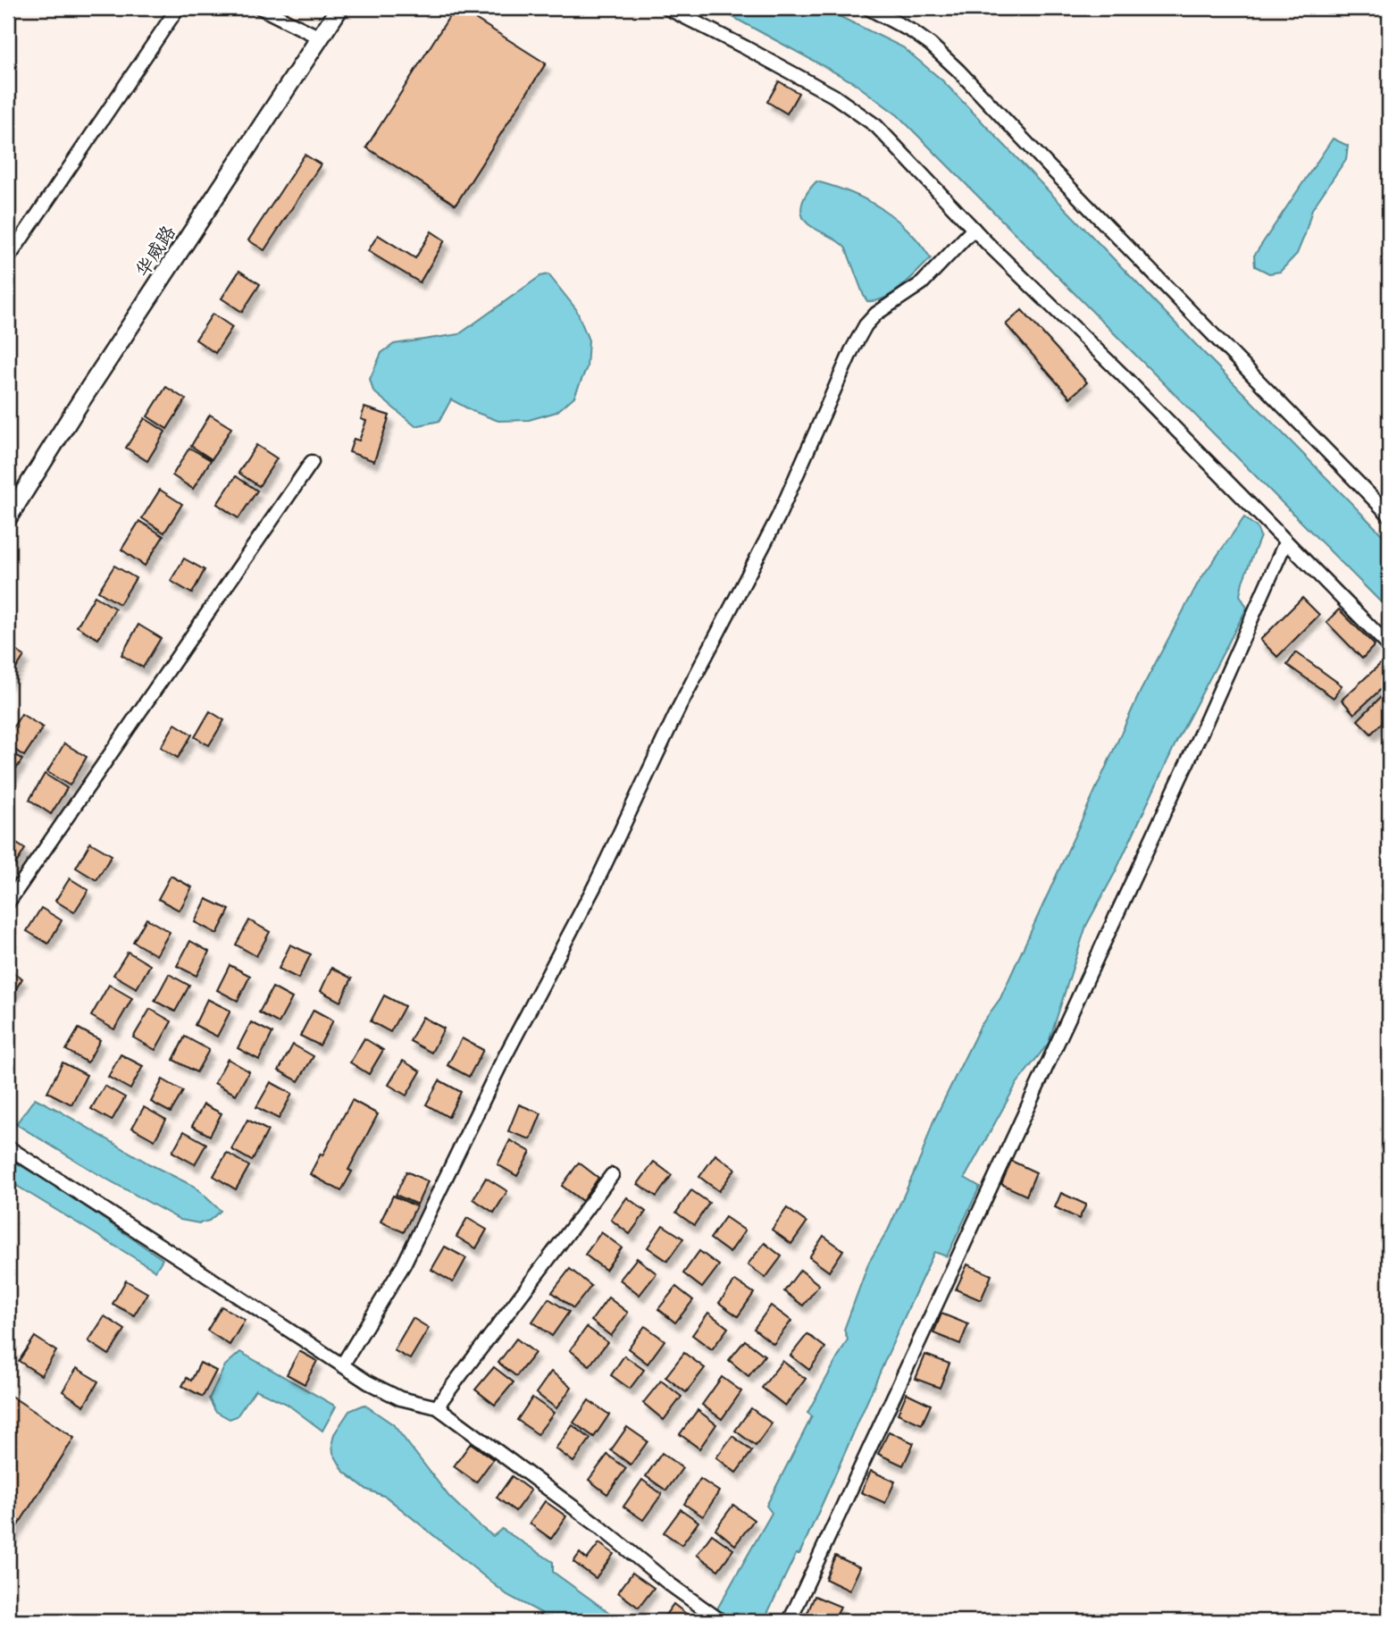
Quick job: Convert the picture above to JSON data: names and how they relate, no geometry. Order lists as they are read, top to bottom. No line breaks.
{"streets":{"main road":["华威路"]}}
